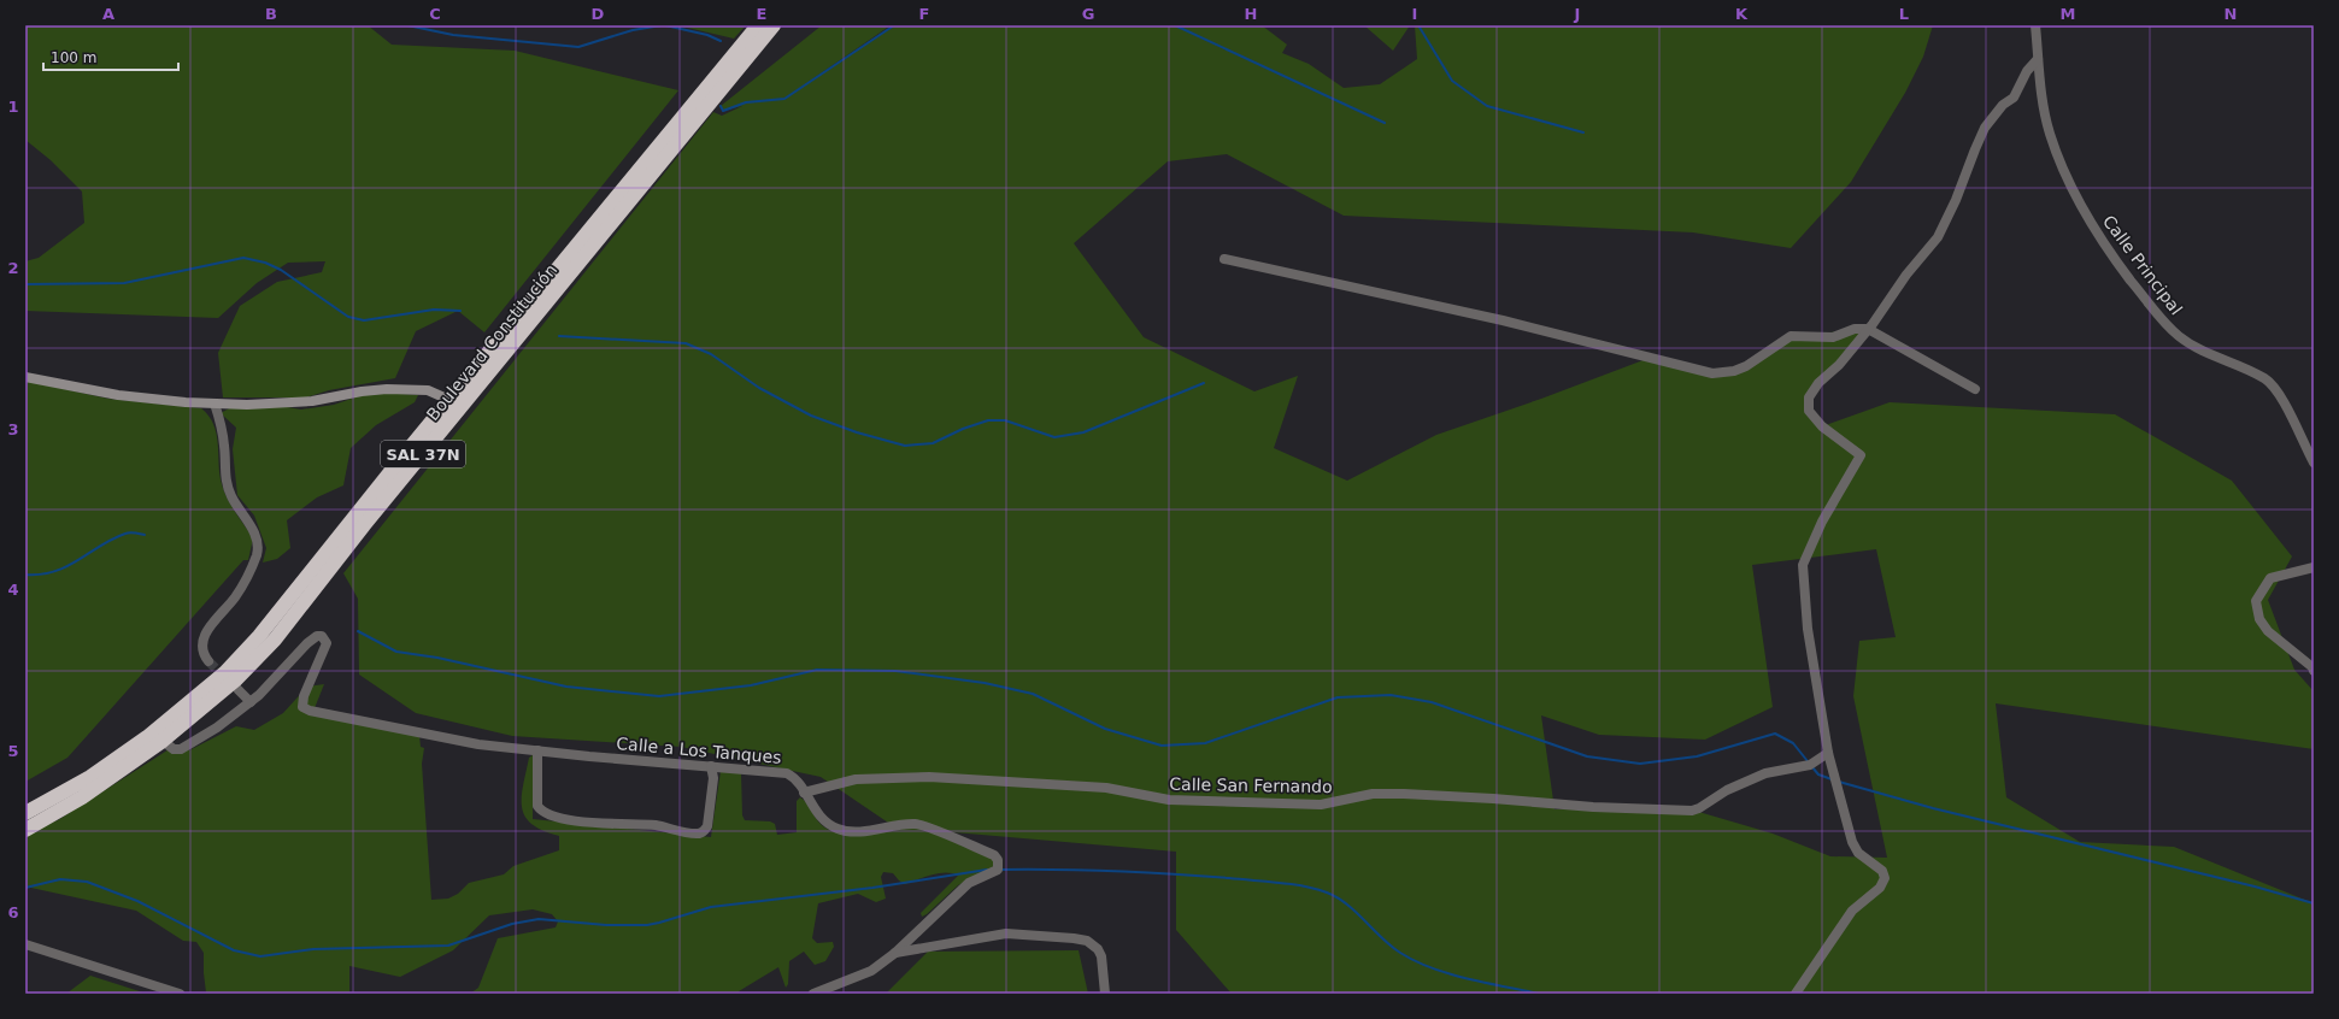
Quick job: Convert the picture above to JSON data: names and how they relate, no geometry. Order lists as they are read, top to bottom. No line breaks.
{"streets":{"highway":["Boulevard Constitución","SAL 37N"],"street":["Calle Principal","Calle a Los Tanques","Calle San Fernando"]},"crossings":[["Calle a Los Tanques","Calle San Fernando"]],"scale_bar":"100 m","grid":{"columns":["A","B","C","D","E","F","G","H","I","J","K","L","M","N"],"rows":["1","2","3","4","5","6"]}}
